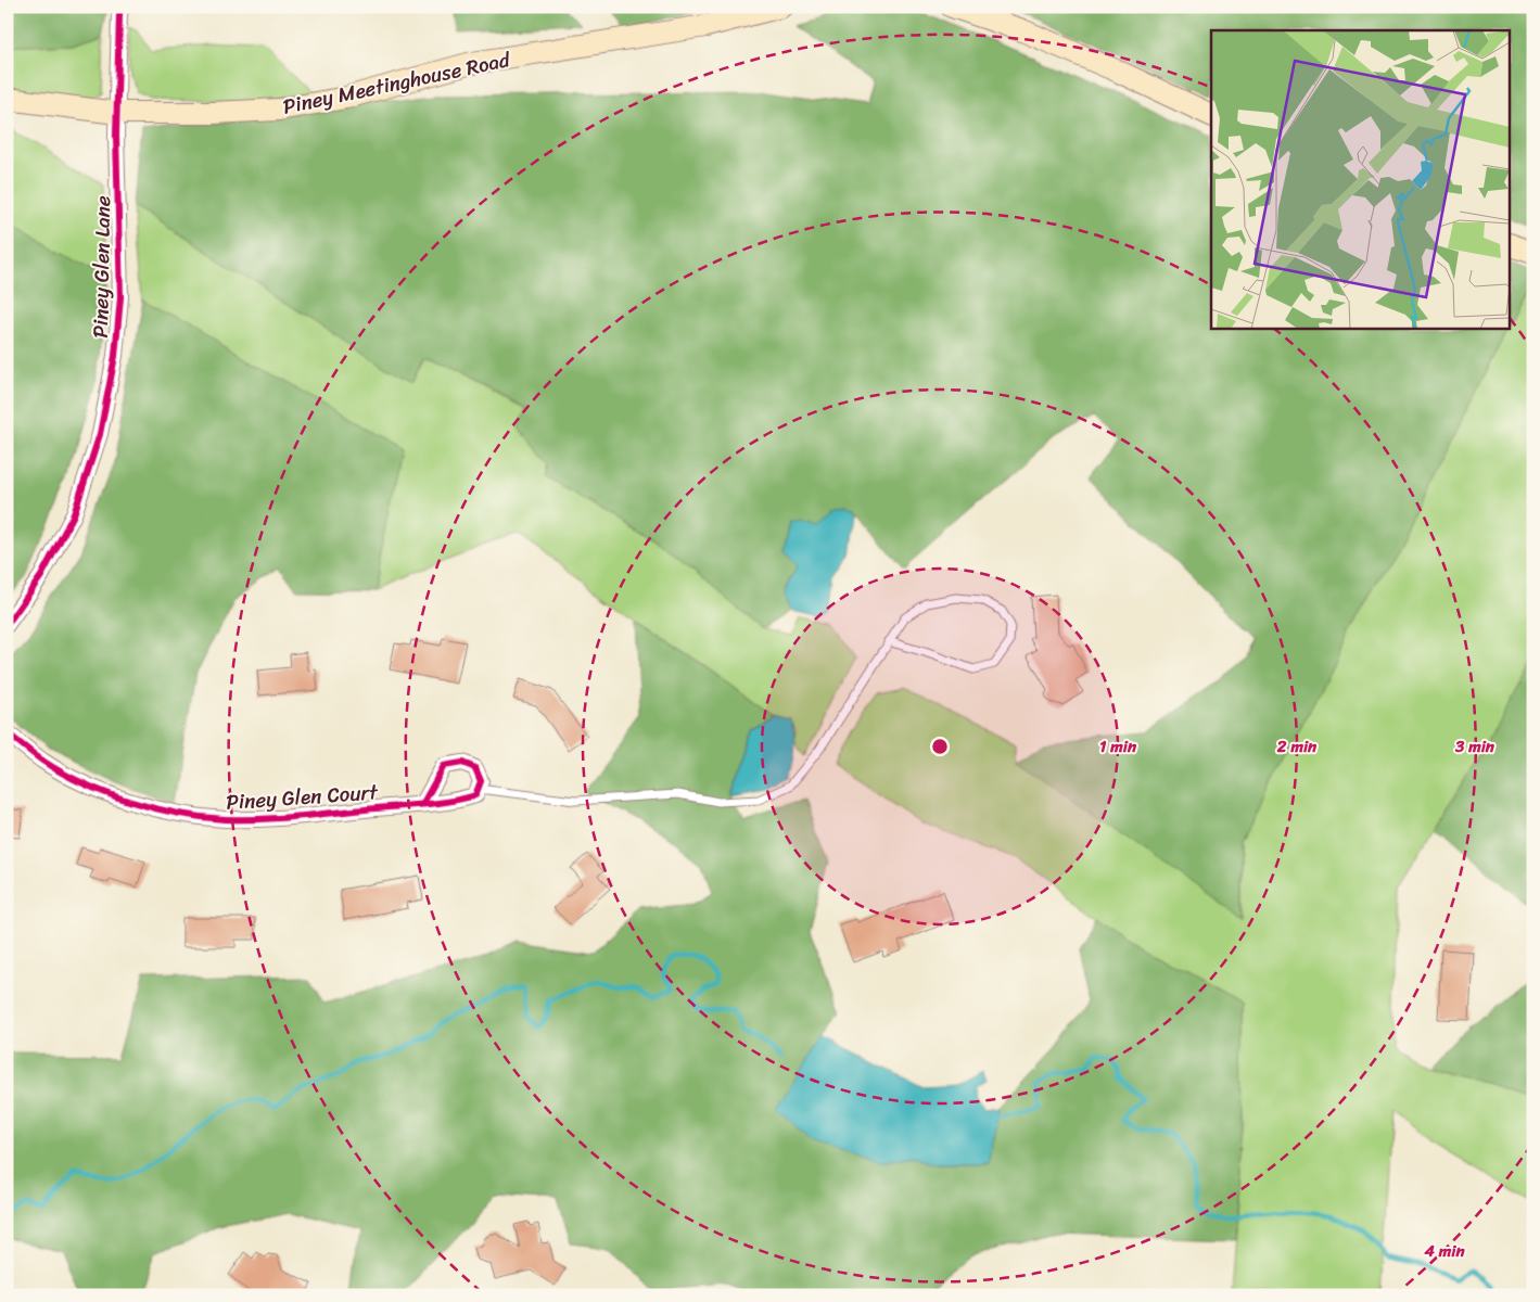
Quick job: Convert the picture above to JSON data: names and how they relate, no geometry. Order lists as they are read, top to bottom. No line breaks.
{"streets":{"main road":["Piney Meetinghouse Road"],"street":["Piney Glen Lane","Piney Glen Court"]},"crossings":[["Piney Meetinghouse Road","Piney Glen Lane"]],"rings":["1 min","2 min","3 min","4 min"]}
